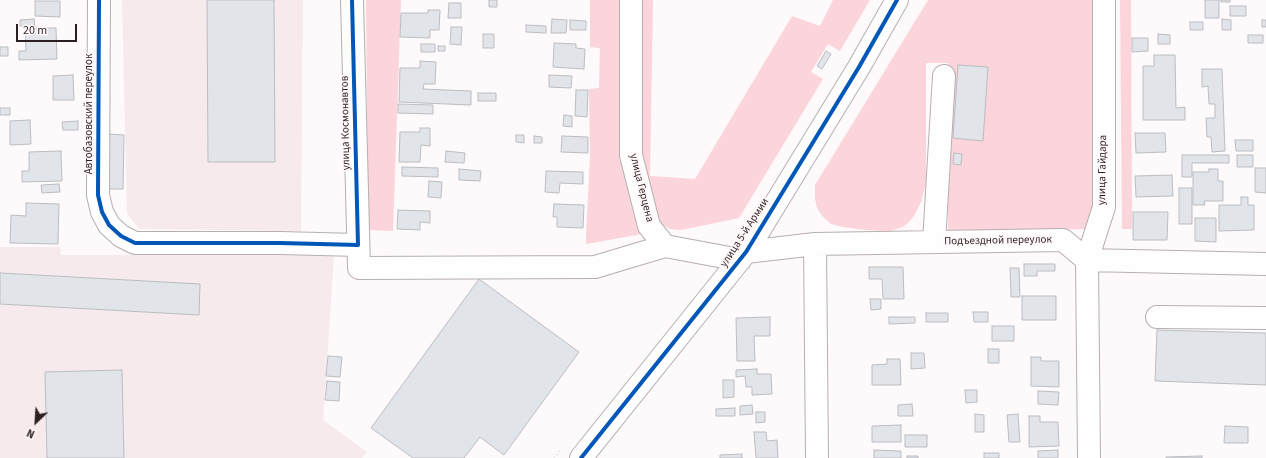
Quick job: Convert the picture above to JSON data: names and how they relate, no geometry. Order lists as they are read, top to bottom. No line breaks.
{"streets":{"street":["Автобазовский переулок","улица Космонавтов","улица Гайдара","улица Герцена","улица 5-й Армии","Подъездной переулок"]},"crossings":[["Автобазовский переулок","улица Космонавтов"],["улица Космонавтов","улица Герцена"],["улица Гайдара","Подъездной переулок"],["улица 5-й Армии","Подъездной переулок"]],"scale_bar":"20 m","north":"bottom left"}
